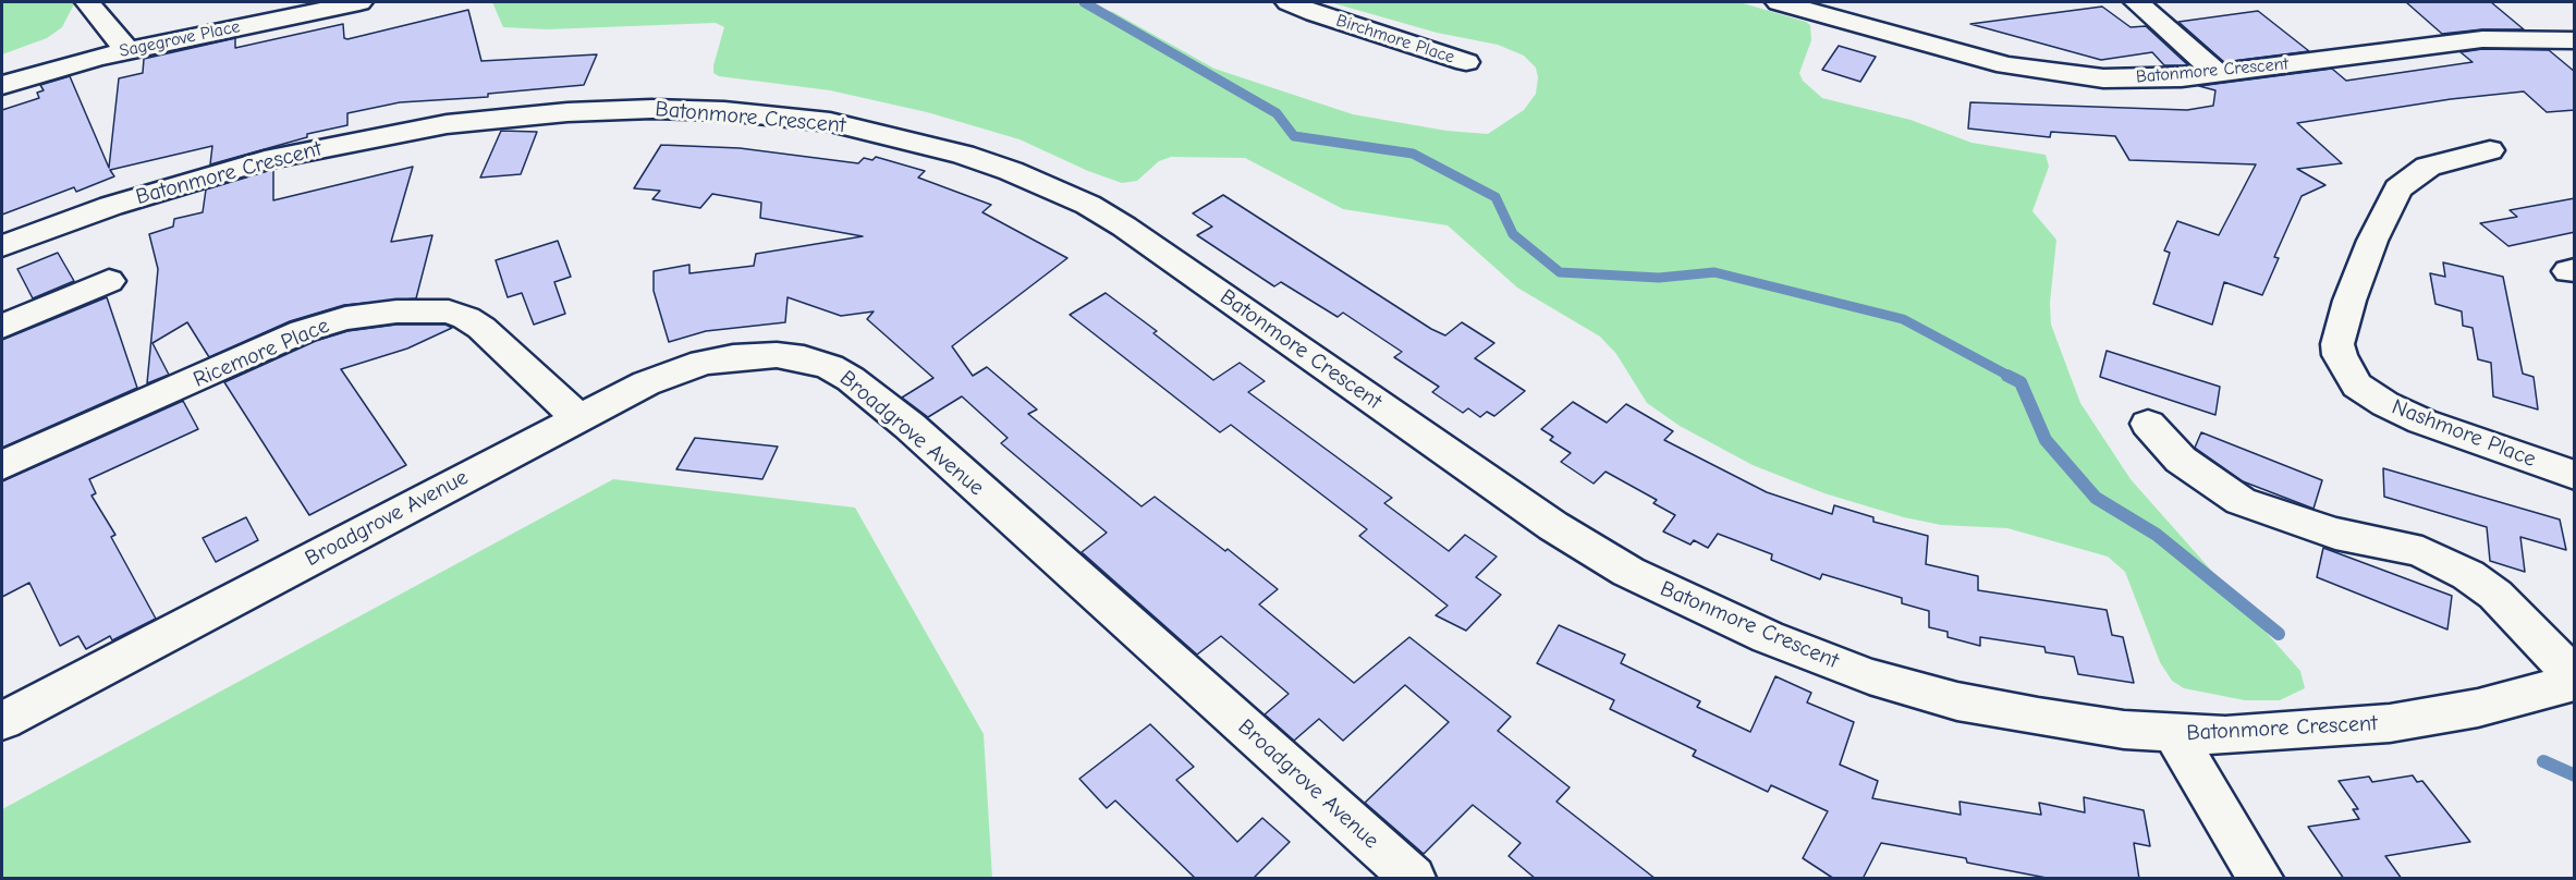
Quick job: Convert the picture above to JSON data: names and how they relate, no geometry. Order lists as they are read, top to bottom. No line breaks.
{"streets":{"street":["Sagegrove Place","Birchmore Place","Batonmore Crescent","Ricemore Place","Broadgrove Avenue","Nashmore Place"]},"crossings":[["Ricemore Place","Broadgrove Avenue"]]}
